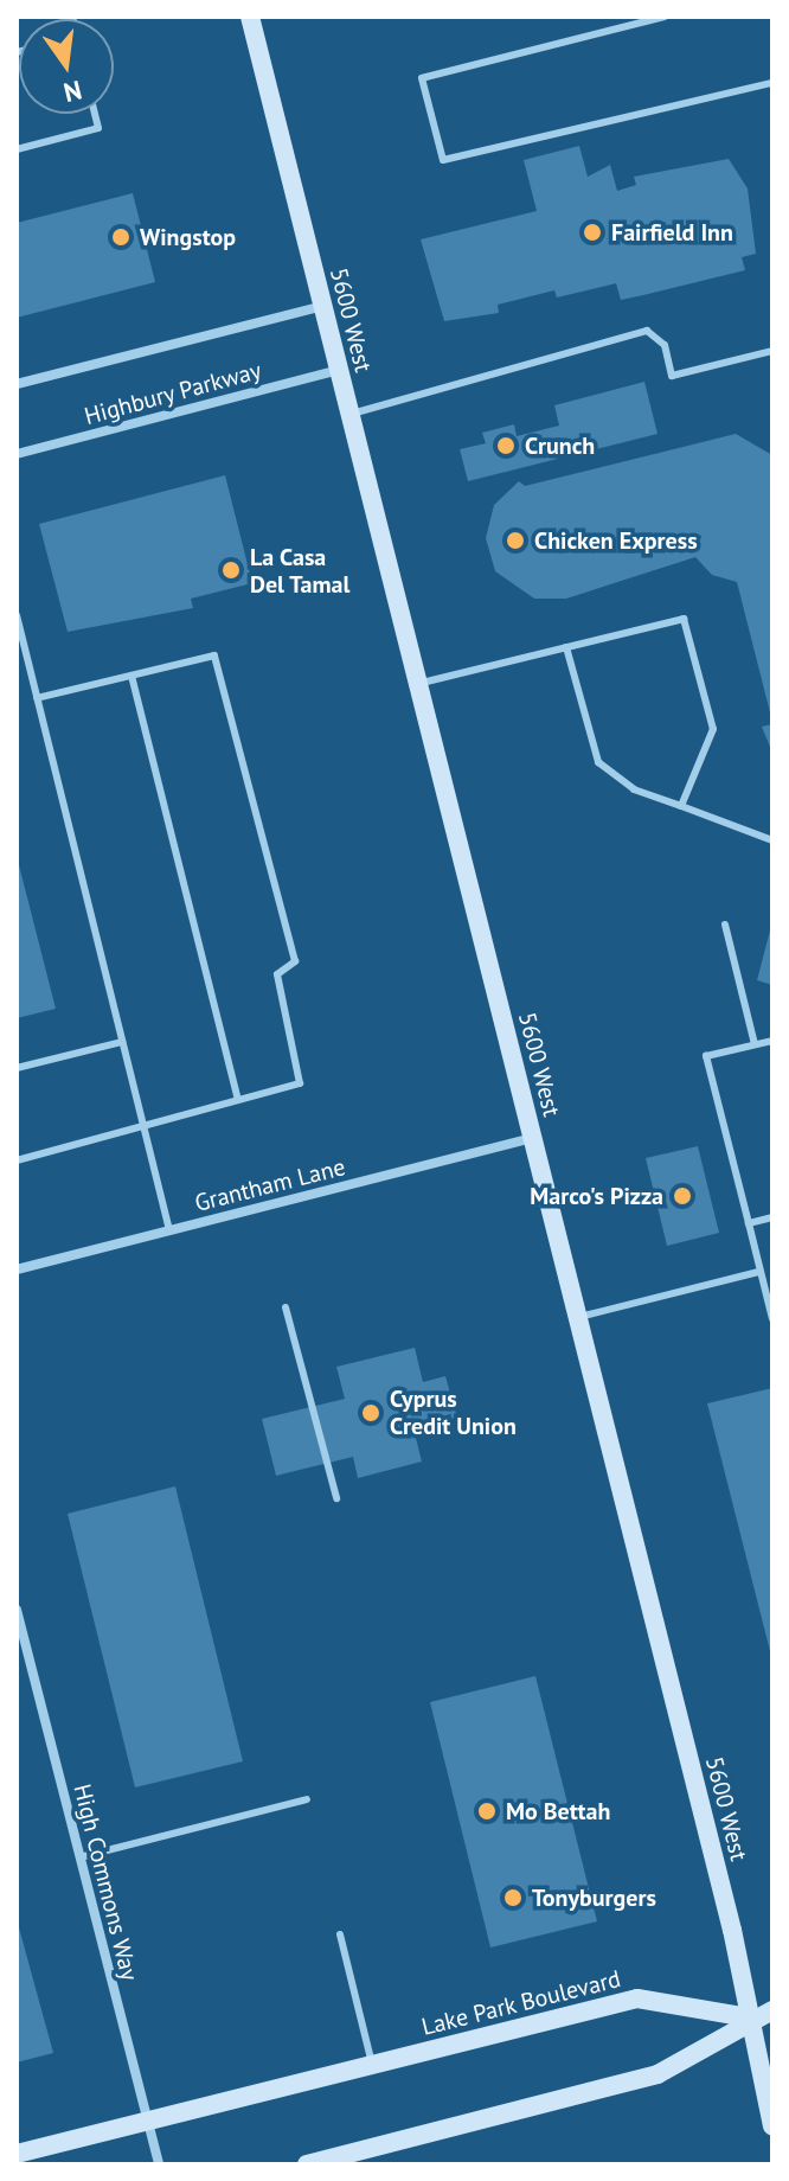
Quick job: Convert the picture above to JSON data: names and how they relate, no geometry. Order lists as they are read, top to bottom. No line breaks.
{"streets":{"main road":["5600 West","Lake Park Boulevard"],"street":["Highbury Parkway","Grantham Lane","High Commons Way"]},"crossings":[["5600 West","Highbury Parkway"],["5600 West","Grantham Lane"],["5600 West","Lake Park Boulevard"],["High Commons Way","Lake Park Boulevard"]],"places":["Fairfield Inn","Wingstop","Crunch","Chicken Express","La Casa Del Tamal","Marco's Pizza","Cyprus Credit Union","Mo Bettah","Tonyburgers"],"north":"bottom"}
